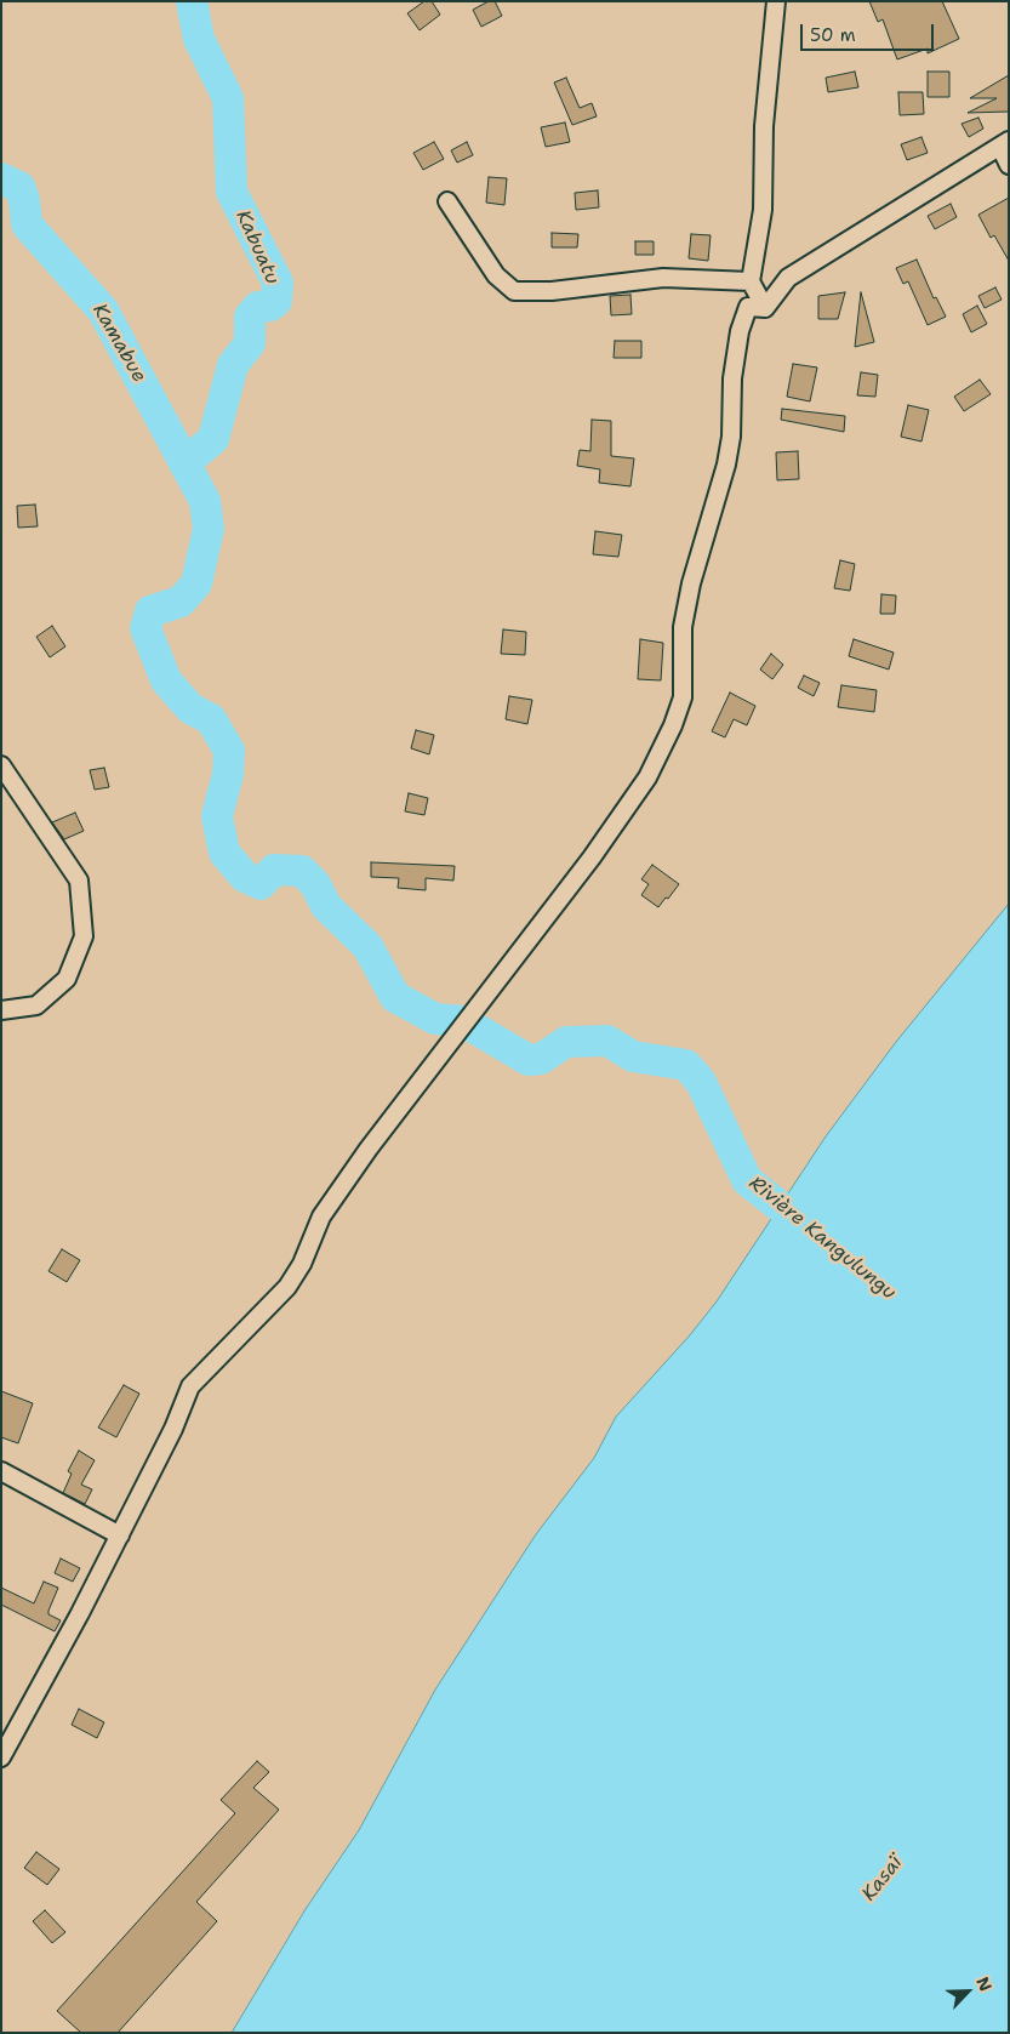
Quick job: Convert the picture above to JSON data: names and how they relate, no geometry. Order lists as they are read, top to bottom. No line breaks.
{"water":["Kabuatu","Kamabue","Rivière Kangulungu","Kasaï"],"scale_bar":"50 m","north":"top right"}
